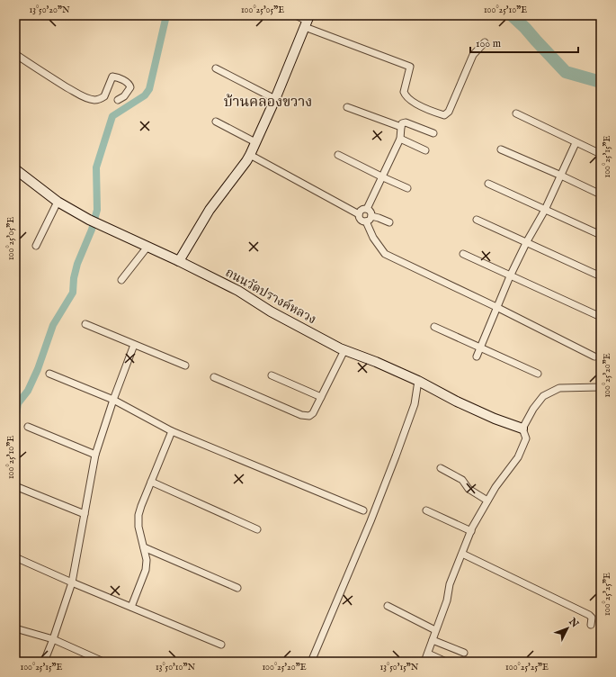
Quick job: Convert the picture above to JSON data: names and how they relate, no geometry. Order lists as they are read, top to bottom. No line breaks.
{"streets":{"street":["ถนนวัดปรางค์หลวง"]},"districts":["บ้านคลองขวาง"],"scale_bar":"100 m","north":"top right","coordinates":["13°50'20\"N","100°25'05\"E","100°25'10\"E","100°25'15\"E","100°25'20\"E","100°25'25\"E","13°50'10\"N","13°50'15\"N"]}
